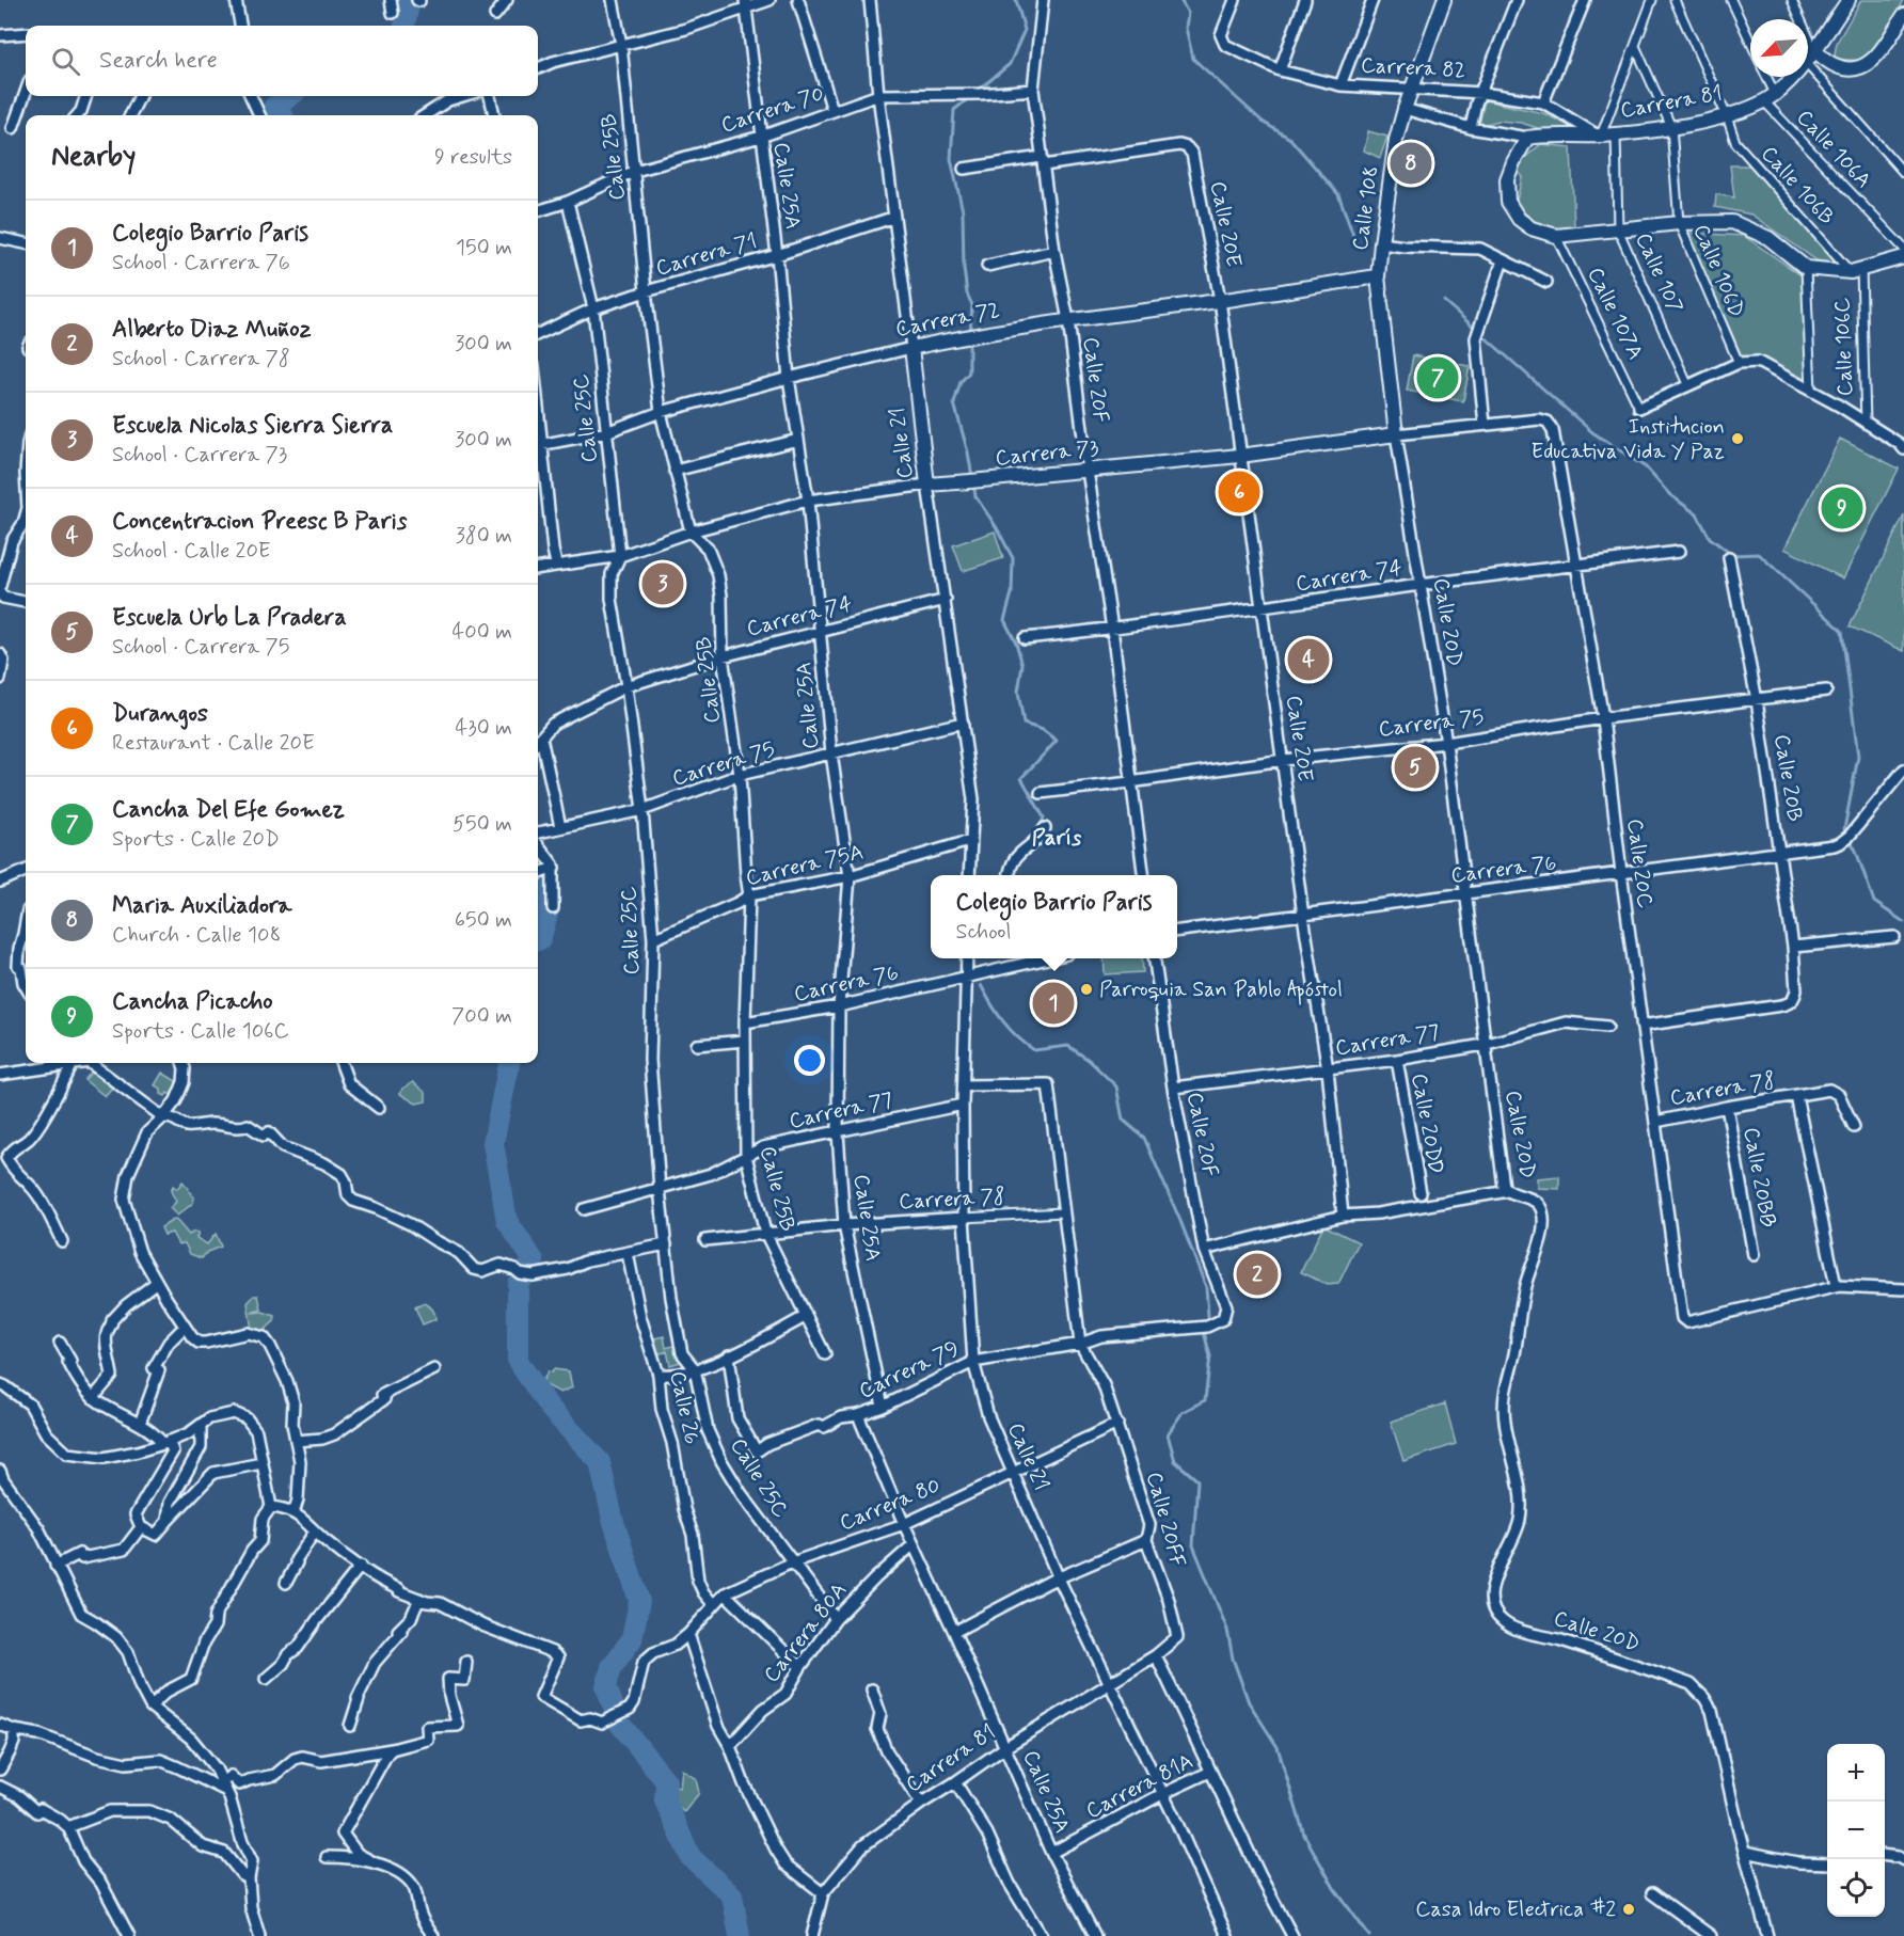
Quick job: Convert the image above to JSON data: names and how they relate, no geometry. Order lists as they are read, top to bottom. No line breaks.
{"streets":{"street":["Carrera 82","Carrera 81","Carrera 70","Calle 106A","Calle 25B","Calle 25A","Calle 106B","Calle 108","Calle 20E","Carrera 71","Calle 106D","Calle 107","Calle 107A","Carrera 72","Calle 106C","Calle 20F","Calle 25C","Calle 21","Carrera 73","Carrera 74","Calle 20D","Carrera 75","Calle 20B","Calle 20C","Carrera 75A","Carrera 76","Carrera 77","Carrera 78","Calle 20DD","Calle 20BB","Carrera 79","Calle 26","Carrera 80","Calle 20FF","Carrera 80A","Carrera 81A"]},"crossings":[["Carrera 82","Carrera 81"],["Carrera 82","Calle 108"],["Carrera 82","Calle 107"],["Carrera 82","Calle 107A"],["Carrera 81","Calle 106A"],["Carrera 81","Calle 25A"],["Carrera 81","Calle 106B"],["Carrera 81","Calle 106D"],["Carrera 81","Calle 107"],["Carrera 81","Calle 107A"],["Carrera 81","Calle 21"],["Carrera 81","Calle 20FF"],["Carrera 70","Calle 25B"],["Carrera 70","Calle 25A"],["Carrera 70","Calle 20F"],["Carrera 70","Calle 25C"],["Carrera 70","Calle 21"],["Calle 25B","Carrera 71"],["Calle 25B","Carrera 72"],["Calle 25B","Carrera 73"],["Calle 25B","Carrera 74"],["Calle 25B","Carrera 75"],["Calle 25B","Carrera 75A"],["Calle 25B","Carrera 76"],["Calle 25B","Carrera 77"],["Calle 25B","Carrera 78"],["Calle 25A","Carrera 71"],["Calle 25A","Carrera 72"],["Calle 25A","Carrera 73"],["Calle 25A","Carrera 74"],["Calle 25A","Carrera 75"],["Calle 25A","Carrera 75A"],["Calle 25A","Carrera 76"],["Calle 25A","Carrera 77"],["Calle 25A","Carrera 78"],["Calle 25A","Carrera 79"],["Calle 25A","Carrera 80"],["Calle 25A","Carrera 80A"],["Calle 25A","Carrera 81A"],["Calle 106B","Calle 106C"],["Calle 108","Carrera 72"],["Calle 108","Calle 20D"],["Calle 20E","Carrera 72"],["Calle 20E","Calle 20F"],["Calle 20E","Carrera 73"],["Calle 20E","Carrera 74"],["Calle 20E","Carrera 75"],["Calle 20E","Carrera 76"],["Calle 20E","Carrera 77"],["Carrera 71","Calle 25C"],["Carrera 71","Calle 21"],["Calle 106D","Calle 106C"],["Calle 107","Calle 107A"],["Carrera 72","Calle 20F"],["Carrera 72","Calle 25C"],["Carrera 72","Calle 21"],["Carrera 72","Calle 20D"],["Calle 20F","Carrera 73"],["Calle 20F","Carrera 74"],["Calle 20F","Carrera 75"],["Calle 20F","Carrera 77"],["Calle 20F","Carrera 79"],["Calle 25C","Carrera 73"],["Calle 25C","Carrera 74"],["Calle 25C","Carrera 75"],["Calle 25C","Carrera 75A"],["Calle 25C","Carrera 77"],["Calle 25C","Carrera 80"],["Calle 25C","Carrera 80A"],["Calle 21","Carrera 73"],["Calle 21","Carrera 74"],["Calle 21","Carrera 75"],["Calle 21","Carrera 75A"],["Calle 21","Carrera 76"],["Calle 21","Carrera 77"],["Calle 21","Carrera 78"],["Calle 21","Carrera 79"],["Calle 21","Carrera 80"],["Calle 21","Calle 20FF"],["Calle 21","Carrera 81A"],["Carrera 73","Calle 20D"],["Carrera 73","Calle 20C"],["Carrera 74","Calle 20D"],["Carrera 74","Calle 20C"],["Calle 20D","Carrera 75"],["Calle 20D","Carrera 76"],["Calle 20D","Carrera 77"],["Carrera 75","Calle 20B"],["Carrera 75","Calle 20C"],["Calle 20B","Calle 20C"],["Calle 20B","Carrera 76"],["Calle 20C","Carrera 76"],["Calle 20C","Carrera 78"],["Carrera 77","Calle 20DD"],["Carrera 78","Calle 20BB"],["Carrera 78","Calle 20FF"],["Carrera 79","Calle 20FF"],["Calle 26","Carrera 80"],["Carrera 80","Calle 20FF"]],"districts":["París"],"places":["Institucion Educativa Vida Y Paz","Parroquia San Pablo Apóstol","Casa Idro Electrica #2"],"north":"bottom left","page":{"search":"Search here","heading":["Nearby","9 results"],"pins":["8","7","6","9","3","4","5","1","2"],"list":[{"mark":"1","name":"Colegio Barrio Paris","note":"School · Carrera 76","value":"150 m"},{"mark":"2","name":"Alberto Diaz Muñoz","note":"School · Carrera 78","value":"300 m"},{"mark":"3","name":"Escuela Nicolas Sierra Sierra","note":"School · Carrera 73","value":"300 m"},{"mark":"4","name":"Concentracion Preesc B Paris","note":"School · Calle 20E","value":"380 m"},{"mark":"5","name":"Escuela Urb La Pradera","note":"School · Carrera 75","value":"400 m"},{"mark":"6","name":"Durangos","note":"Restaurant · Calle 20E","value":"430 m"},{"mark":"7","name":"Cancha Del Efe Gomez","note":"Sports · Calle 20D","value":"550 m"},{"mark":"8","name":"Maria Auxiliadora","note":"Church · Calle 108","value":"650 m"},{"mark":"9","name":"Cancha Picacho","note":"Sports · Calle 106C","value":"700 m"}],"popup":["Colegio Barrio Paris","School"],"map_buttons":["+","−"]}}
